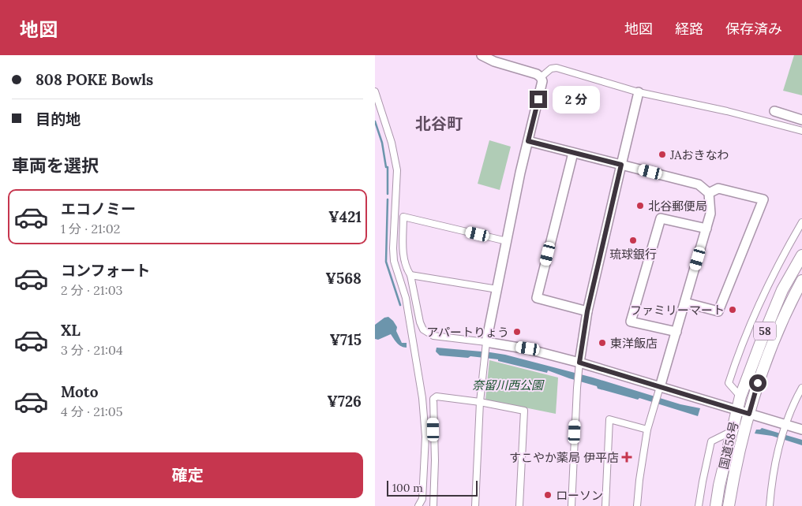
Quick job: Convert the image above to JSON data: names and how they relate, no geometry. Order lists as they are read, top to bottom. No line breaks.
{"streets":{"highway":["58","国道58号"]},"districts":["北谷町"],"parks":["奈留川西公園"],"places":{"other":["JAおきなわ","北谷郵便局","琉球銀行","ファミリーマート","アパートりょう","東洋飯店","ローソン"],"health":["すこやか薬局 伊平店"]},"scale_bar":"100 m","page":{"header":"地図","nav":["地図","経路","保存済み"],"banner":["808 POKE Bowls","目的地"],"bubble":"2 分","heading":"車両を選択","list":[{"name":"エコノミー","note":"1 分 · 21:02","value":"¥421"},{"name":"コンフォート","note":"2 分 · 21:03","value":"¥568"},{"name":"XL","note":"3 分 · 21:04","value":"¥715"},{"name":"Moto","note":"4 分 · 21:05","value":"¥726"}],"buttons":"確定","scale":"100 m"}}
